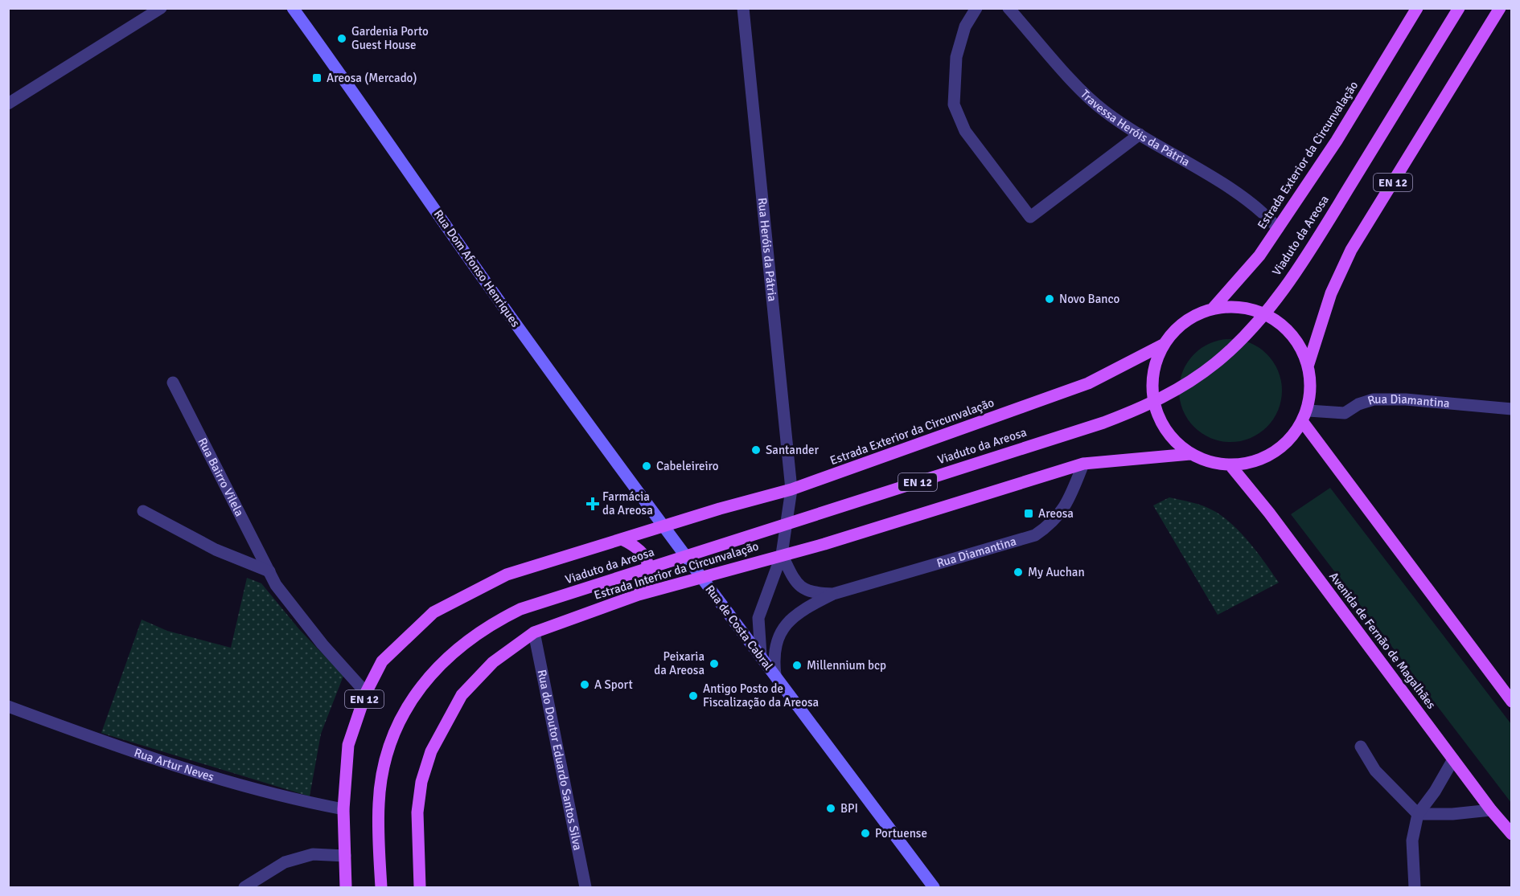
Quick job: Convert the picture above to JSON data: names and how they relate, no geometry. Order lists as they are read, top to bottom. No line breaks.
{"streets":{"main road":["Estrada Exterior da Circunvalação","EN 12","Viaduto da Areosa","Rua Dom Afonso Henriques","Estrada Interior da Circunvalação","Rua de Costa Cabral","Avenida de Fernão de Magalhães"],"street":["Travessa Heróis da Pátria","Rua Heróis da Pátria","Rua Diamantina","Rua Bairro Vilela","Rua do Doutor Eduardo Santos Silva","Rua Artur Neves"]},"crossings":[["Travessa Heróis da Pátria","Estrada Exterior da Circunvalação"],["Estrada Exterior da Circunvalação","EN 12"],["Estrada Exterior da Circunvalação","Rua Heróis da Pátria"],["Estrada Exterior da Circunvalação","Rua Dom Afonso Henriques"],["Estrada Exterior da Circunvalação","Rua Diamantina"],["Estrada Exterior da Circunvalação","Rua Bairro Vilela"],["Estrada Exterior da Circunvalação","Avenida de Fernão de Magalhães"],["Estrada Exterior da Circunvalação","Rua Artur Neves"],["EN 12","Rua Heróis da Pátria"],["EN 12","Rua Diamantina"],["EN 12","Estrada Interior da Circunvalação"],["EN 12","Avenida de Fernão de Magalhães"],["Rua Heróis da Pátria","Rua Diamantina"],["Rua Heróis da Pátria","Estrada Interior da Circunvalação"],["Rua Heróis da Pátria","Rua de Costa Cabral"],["Rua Dom Afonso Henriques","Estrada Interior da Circunvalação"],["Rua Dom Afonso Henriques","Rua de Costa Cabral"],["Rua Diamantina","Estrada Interior da Circunvalação"],["Rua Diamantina","Rua de Costa Cabral"],["Rua Diamantina","Avenida de Fernão de Magalhães"],["Estrada Interior da Circunvalação","Rua de Costa Cabral"],["Estrada Interior da Circunvalação","Rua do Doutor Eduardo Santos Silva"]],"places":{"other":["Gardenia Porto Guest House","Novo Banco","Santander","Cabeleireiro","My Auchan","Peixaria da Areosa","Millennium bcp","A Sport","Antigo Posto de Fiscalização da Areosa","BPI","Portuense"],"transit":["Areosa (Mercado)","Areosa"],"health":["Farmácia da Areosa"]}}
